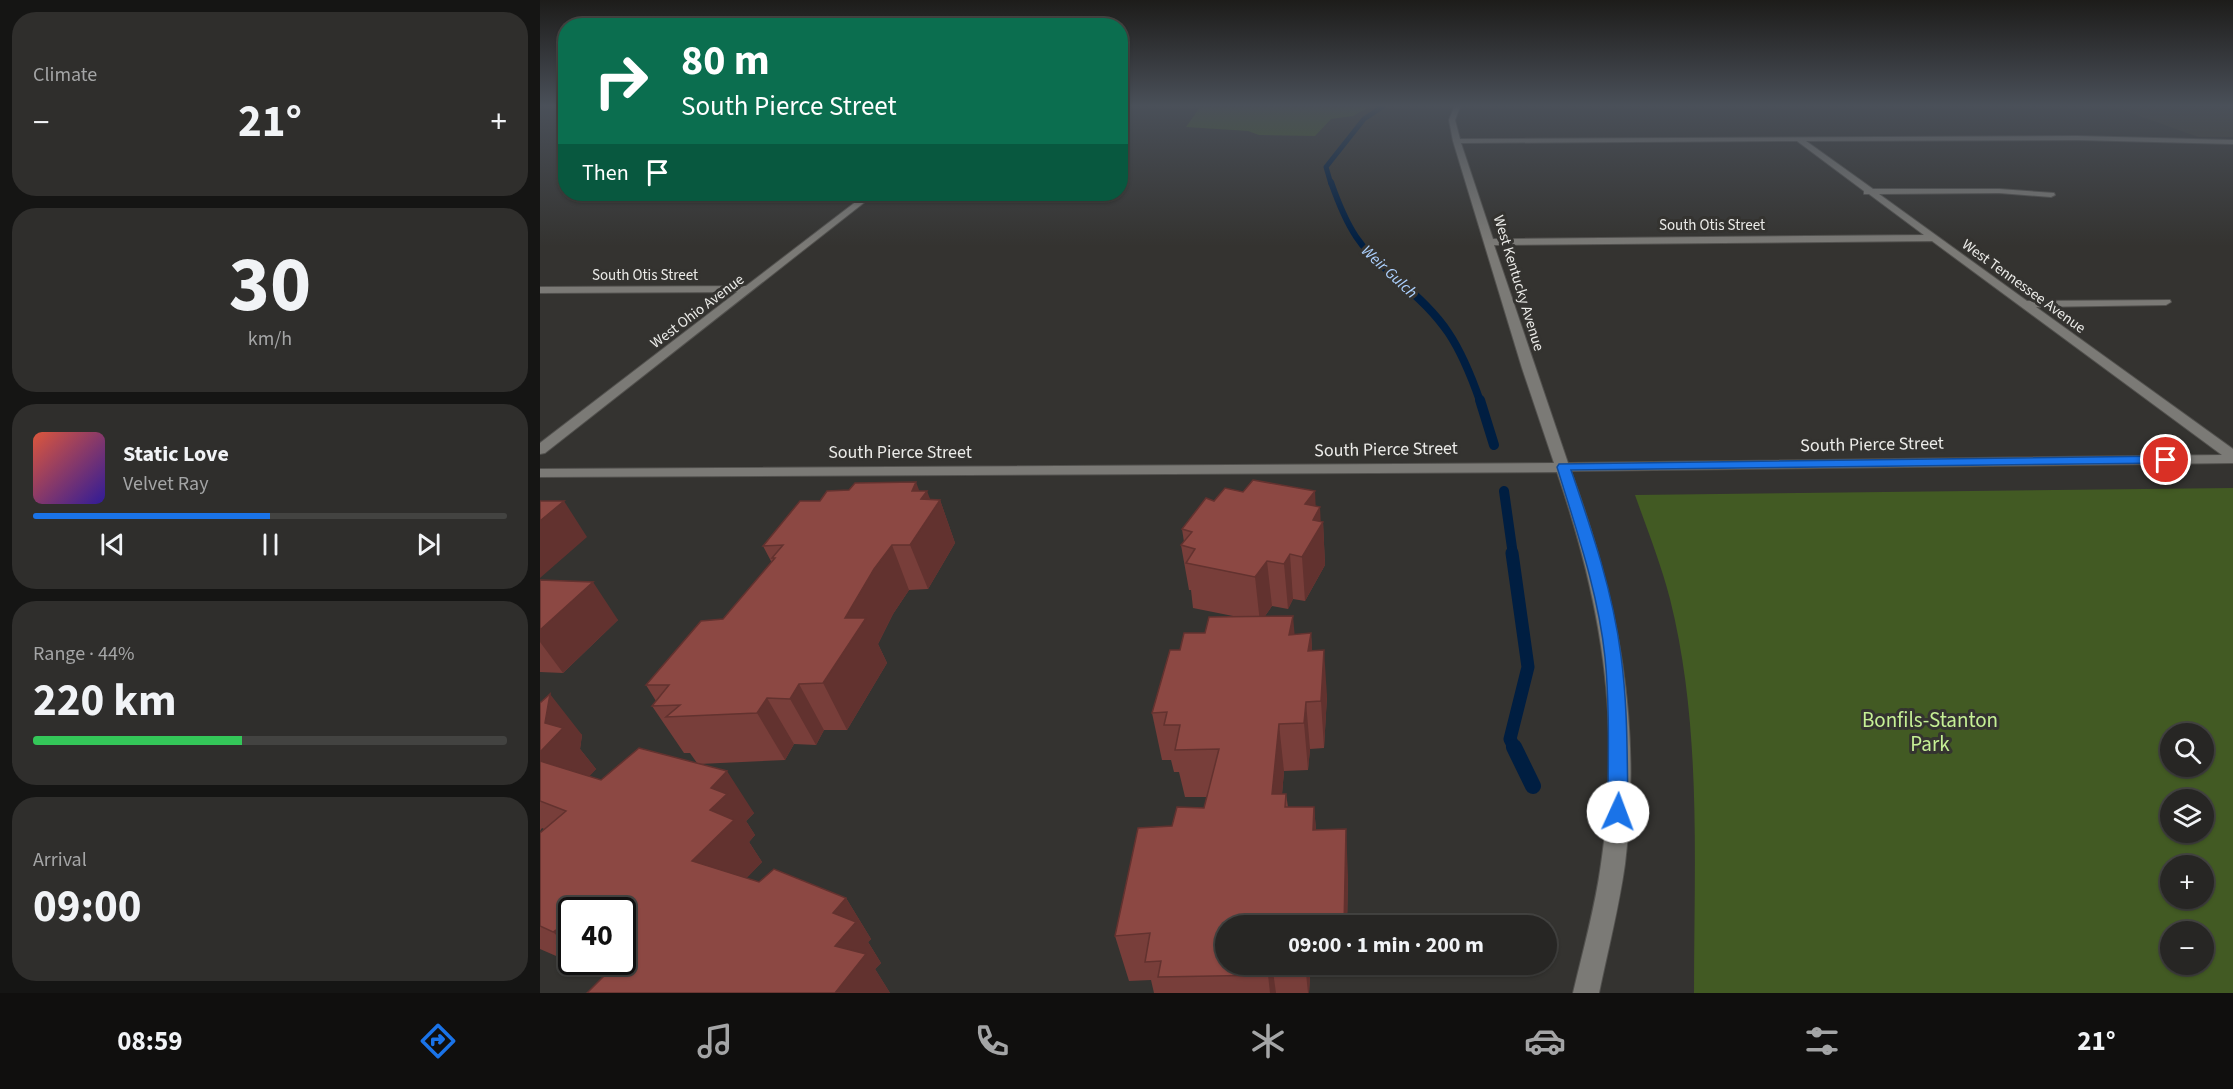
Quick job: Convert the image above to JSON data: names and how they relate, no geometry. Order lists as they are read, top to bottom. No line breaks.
{"streets":{"street":["South Otis Street","West Kentucky Avenue","West Tennessee Avenue","West Ohio Avenue","South Pierce Street"]},"crossings":[["South Otis Street","West Kentucky Avenue"],["South Otis Street","West Tennessee Avenue"],["South Otis Street","West Ohio Avenue"],["West Kentucky Avenue","South Pierce Street"],["West Tennessee Avenue","South Pierce Street"]],"water":["Weir Gulch"],"parks":["Bonfils-Stanton Park"],"page":{"tile":["Climate",["30","km/h"],["Range · 44%","220 km"],["Arrival","09:00"]],"turn":["80 m","South Pierce Street"],"heat":["−","21°","+"],"then":"Then","song":["Static Love","Velvet Ray"],"map_buttons":["+","−"],"limit":"40","trip":"09:00 · 1 min · 200 m","tabs":["08:59","21°"]}}
